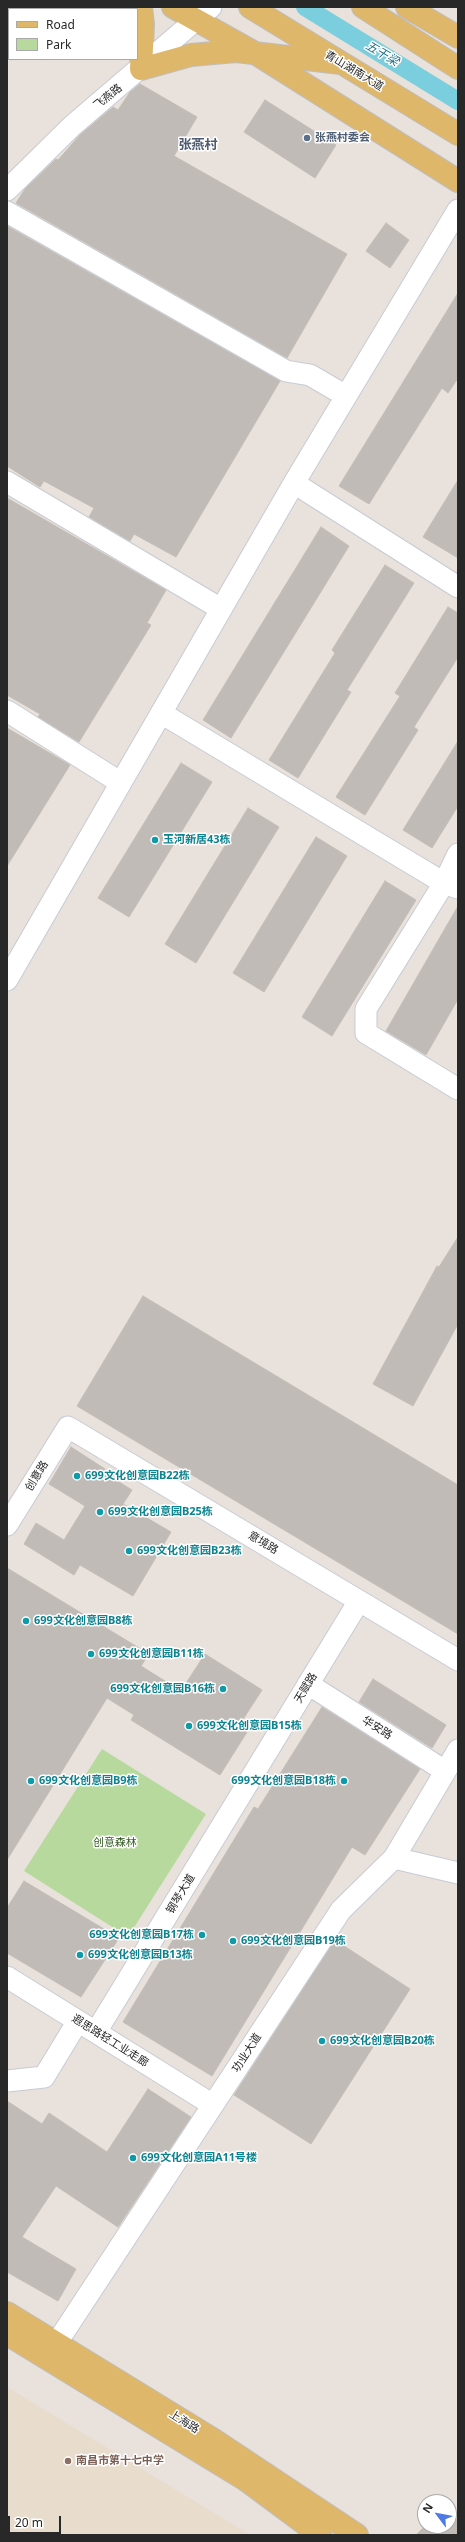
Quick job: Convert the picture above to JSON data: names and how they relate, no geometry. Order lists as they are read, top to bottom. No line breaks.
{"streets":{"main road":["青山湖南大道","上海路"],"street":["飞燕路","创意路","意境路","天赋路","华安路","钢琴大道","遐思路轻工业走廊","功业大道"]},"crossings":[["创意路","意境路"],["意境路","天赋路"],["天赋路","华安路"],["天赋路","钢琴大道"],["华安路","功业大道"],["钢琴大道","遐思路轻工业走廊"],["遐思路轻工业走廊","功业大道"],["功业大道","上海路"]],"districts":["张燕村"],"water":["五干梁"],"parks":["创意森林"],"places":["张燕村委会","玉河新居43栋","699文化创意园B22栋","699文化创意园B25栋","699文化创意园B23栋","699文化创意园B8栋","699文化创意园B11栋","699文化创意园B16栋","699文化创意园B15栋","699文化创意园B9栋","699文化创意园B18栋","699文化创意园B17栋","699文化创意园B19栋","699文化创意园B13栋","699文化创意园B20栋","699文化创意园A11号楼","南昌市第十七中学"],"legend":["Road","Park"],"scale_bar":"20 m","north":"top left"}
